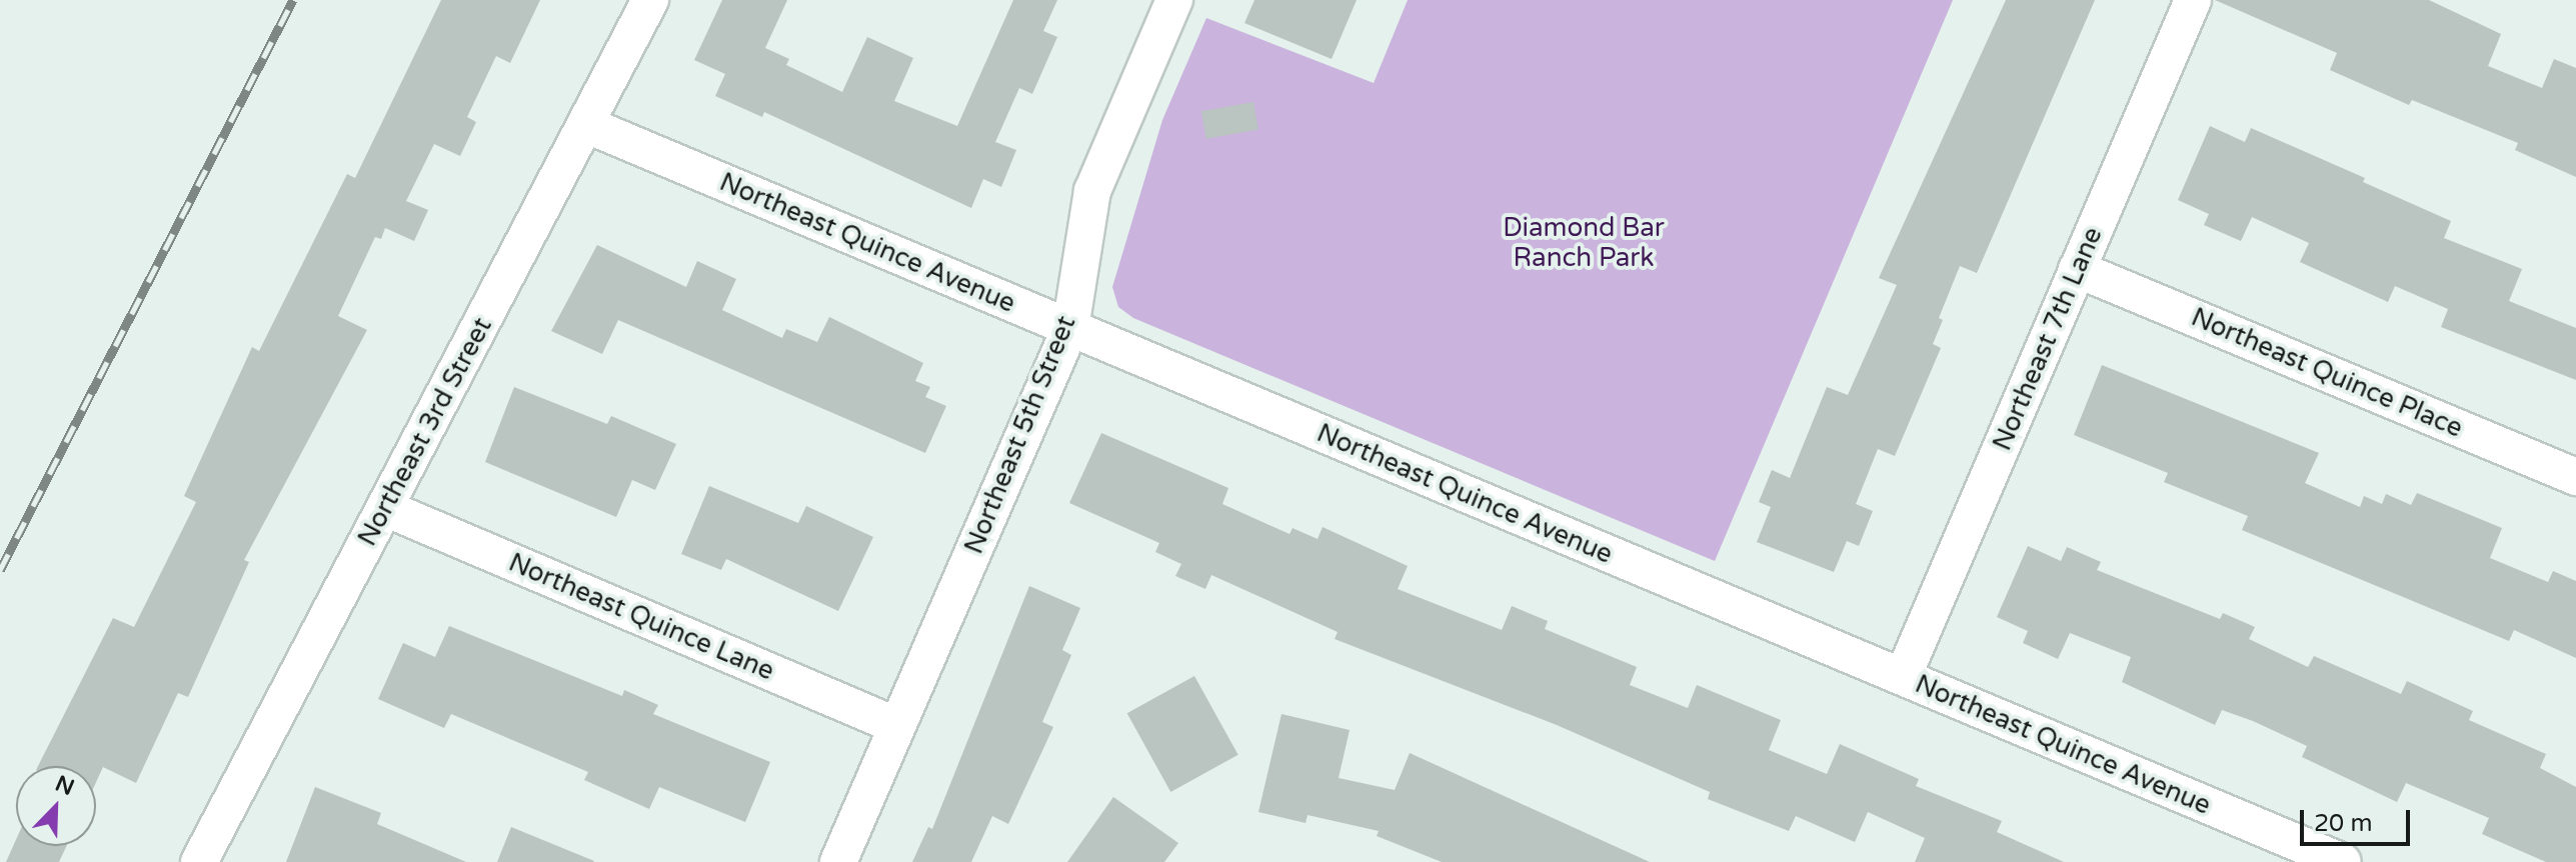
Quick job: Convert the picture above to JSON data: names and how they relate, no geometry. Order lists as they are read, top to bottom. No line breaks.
{"streets":{"street":["Northeast Quince Avenue","Northeast 7th Lane","Northeast Quince Place","Northeast 3rd Street","Northeast 5th Street","Northeast Quince Lane"]},"crossings":[["Northeast Quince Avenue","Northeast 7th Lane"],["Northeast Quince Avenue","Northeast 3rd Street"],["Northeast Quince Avenue","Northeast 5th Street"],["Northeast 7th Lane","Northeast Quince Place"],["Northeast 3rd Street","Northeast Quince Lane"],["Northeast 5th Street","Northeast Quince Lane"]],"parks":["Diamond Bar Ranch Park"],"scale_bar":"20 m","north":"top right"}
